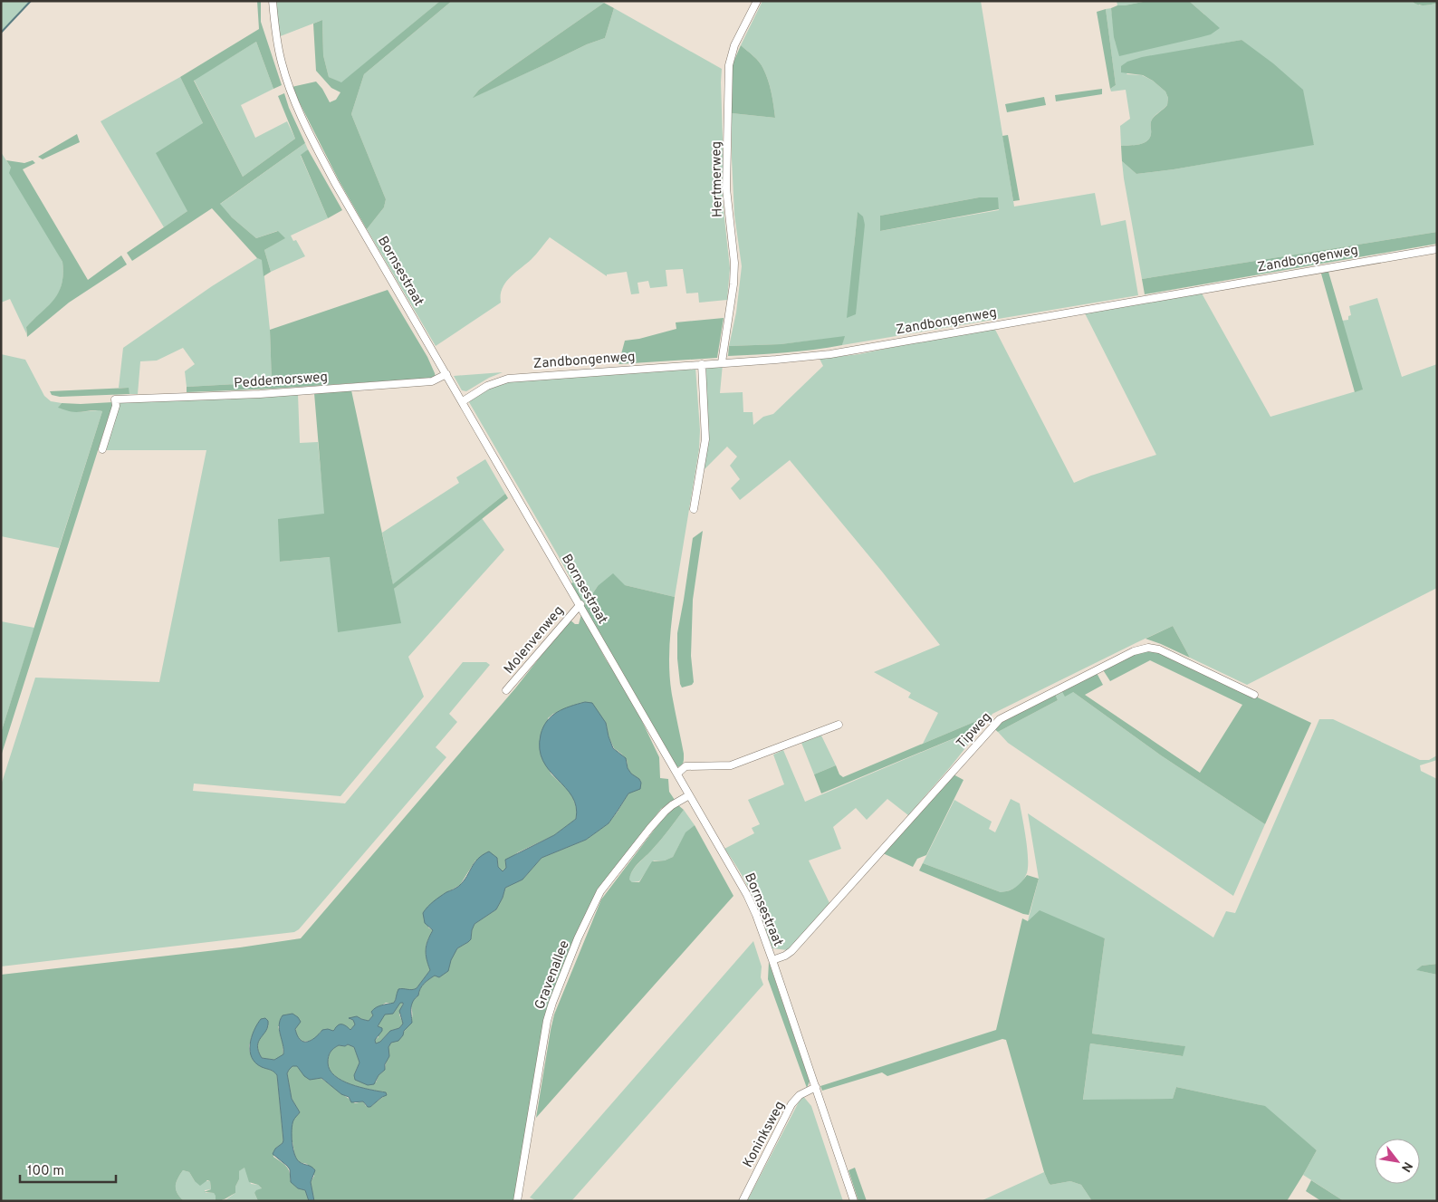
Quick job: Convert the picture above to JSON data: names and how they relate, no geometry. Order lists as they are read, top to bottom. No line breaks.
{"streets":{"street":["Hertmerweg","Zandbongenweg","Bornsestraat","Peddemorsweg","Molenvenweg","Tipweg","Gravenallee","Koninksweg"]},"crossings":[["Hertmerweg","Zandbongenweg"],["Zandbongenweg","Bornsestraat"],["Bornsestraat","Peddemorsweg"],["Bornsestraat","Molenvenweg"],["Bornsestraat","Tipweg"],["Bornsestraat","Gravenallee"],["Bornsestraat","Koninksweg"]],"scale_bar":"100 m","north":"bottom right"}
